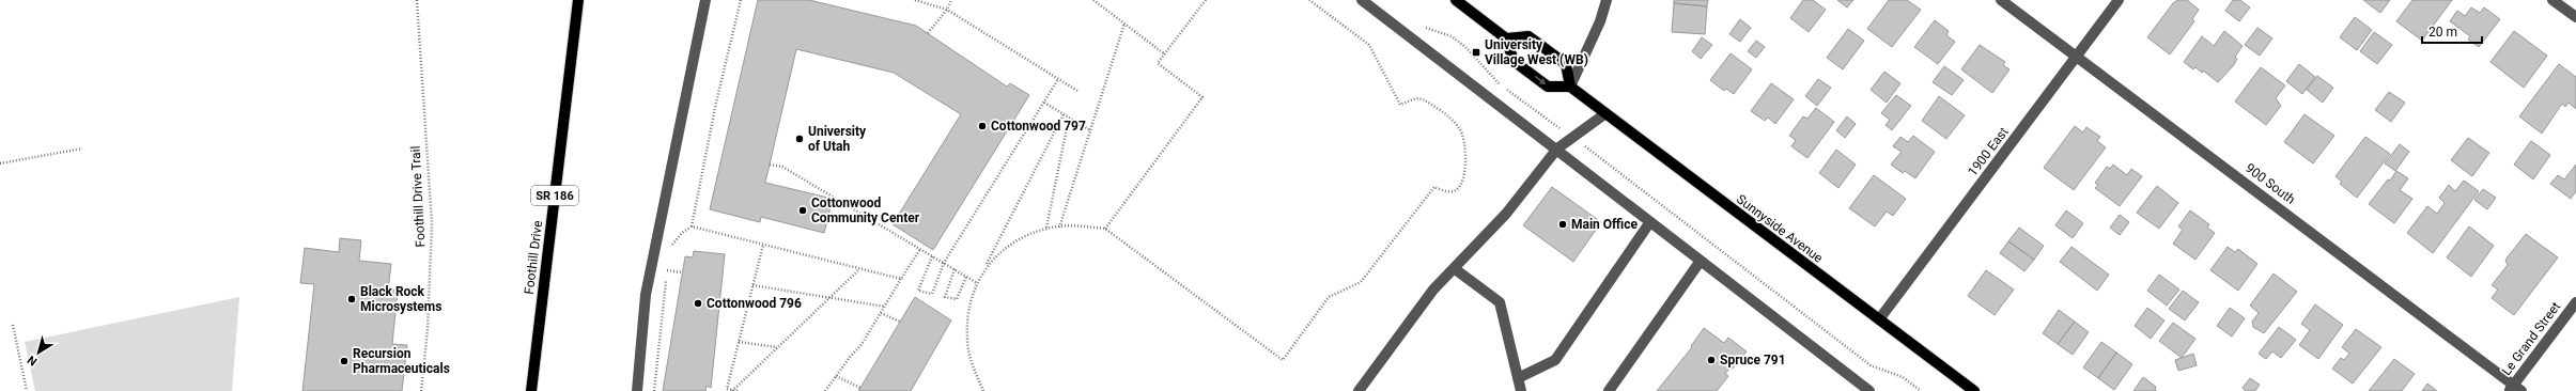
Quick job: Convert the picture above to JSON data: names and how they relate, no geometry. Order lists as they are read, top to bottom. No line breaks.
{"streets":{"main road":["SR 186","Sunnyside Avenue","Foothill Drive"],"street":["1900 East","900 South","Le Grand Street"],"path":["Foothill Drive Trail"]},"crossings":[["1900 East","900 South"],["1900 East","Sunnyside Avenue"],["900 South","Le Grand Street"]],"places":{"transit":["University Village West (WB)"],"other":["Cottonwood 797","University of Utah","Cottonwood Community Center","Main Office","Black Rock Microsystems","Cottonwood 796","Spruce 791","Recursion Pharmaceuticals"]},"scale_bar":"20 m","north":"bottom left"}
